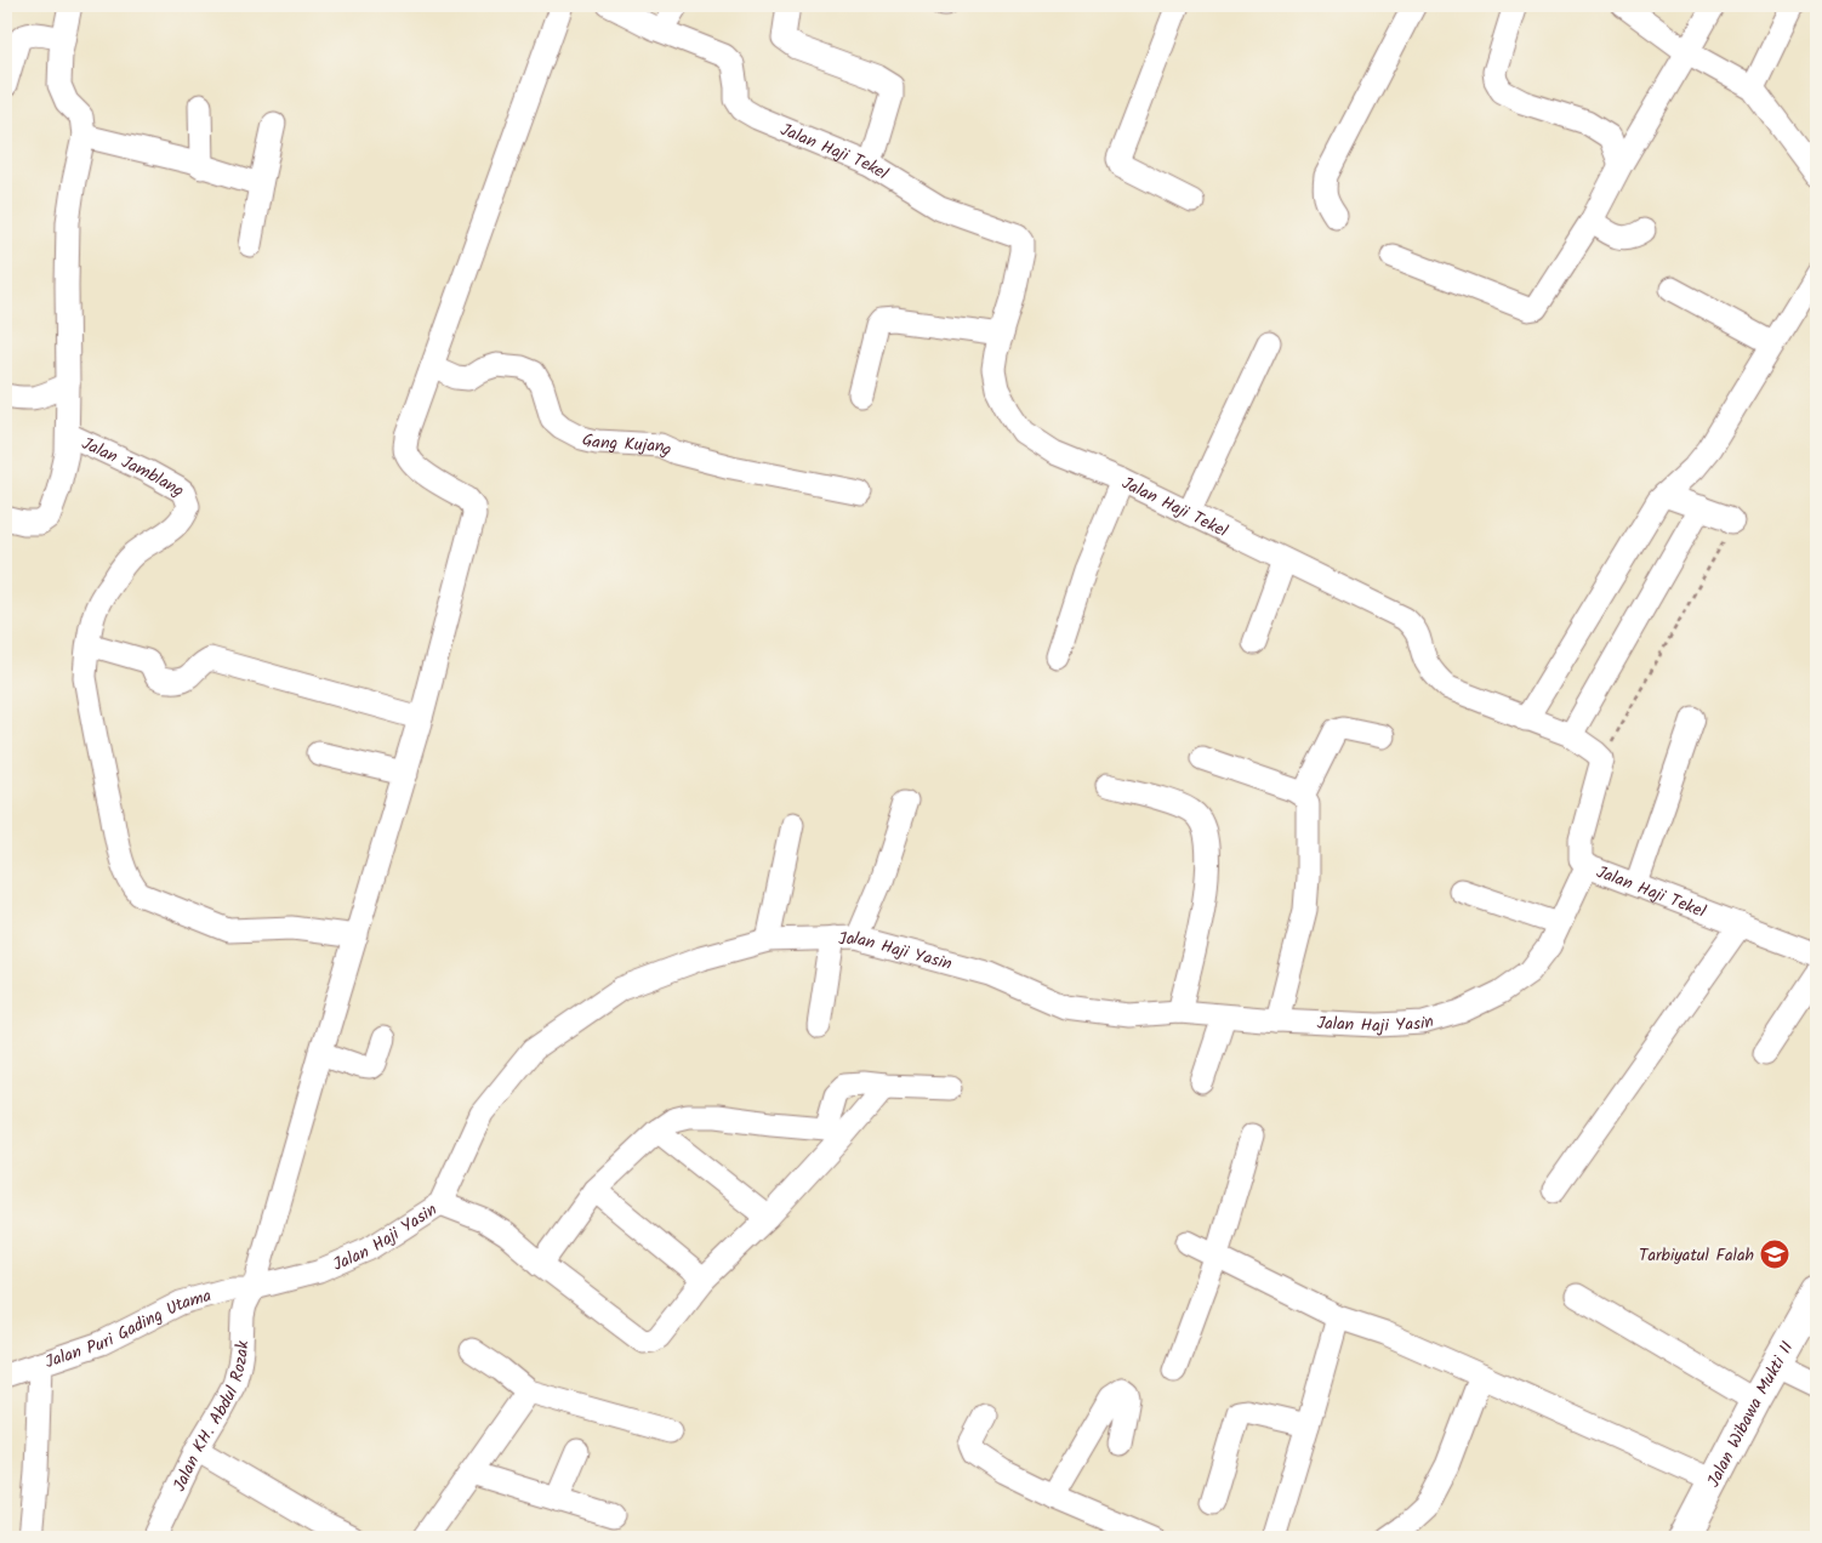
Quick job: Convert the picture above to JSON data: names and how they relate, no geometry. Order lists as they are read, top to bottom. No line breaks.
{"streets":{"main road":["Jalan Wibawa Mukti II"],"street":["Jalan Haji Tekel","Gang Kujang","Jalan Jamblang","Jalan Haji Yasin","Jalan Puri Gading Utama","Jalan KH. Abdul Rozak"]},"crossings":[["Jalan Haji Tekel","Jalan Haji Yasin"],["Gang Kujang","Jalan KH. Abdul Rozak"],["Jalan Jamblang","Jalan KH. Abdul Rozak"],["Jalan Haji Yasin","Jalan Puri Gading Utama"],["Jalan Haji Yasin","Jalan KH. Abdul Rozak"],["Jalan Puri Gading Utama","Jalan KH. Abdul Rozak"]],"places":{"school or university":["Tarbiyatul Falah"]}}
